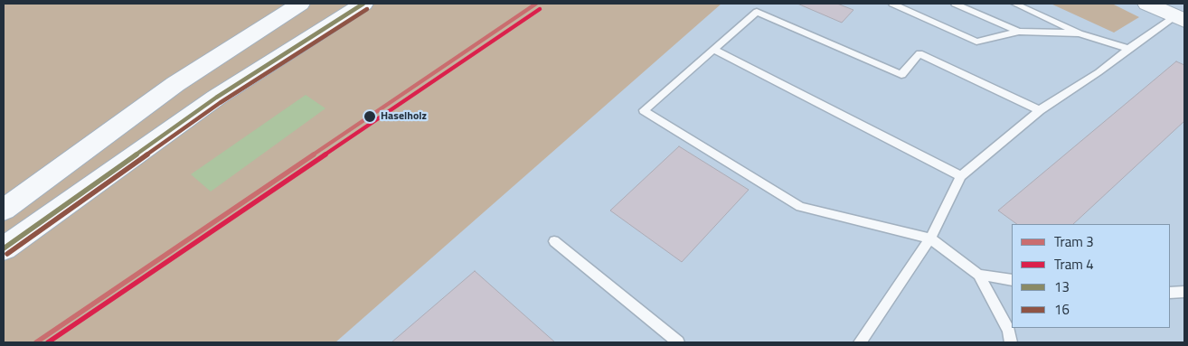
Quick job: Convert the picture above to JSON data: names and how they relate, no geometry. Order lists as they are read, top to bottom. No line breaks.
{"places":["Haselholz"],"lines":["tram line 3","transit line 13","tram line 4","transit line 16"],"legend":["Tram 3","Tram 4","13","16"]}
